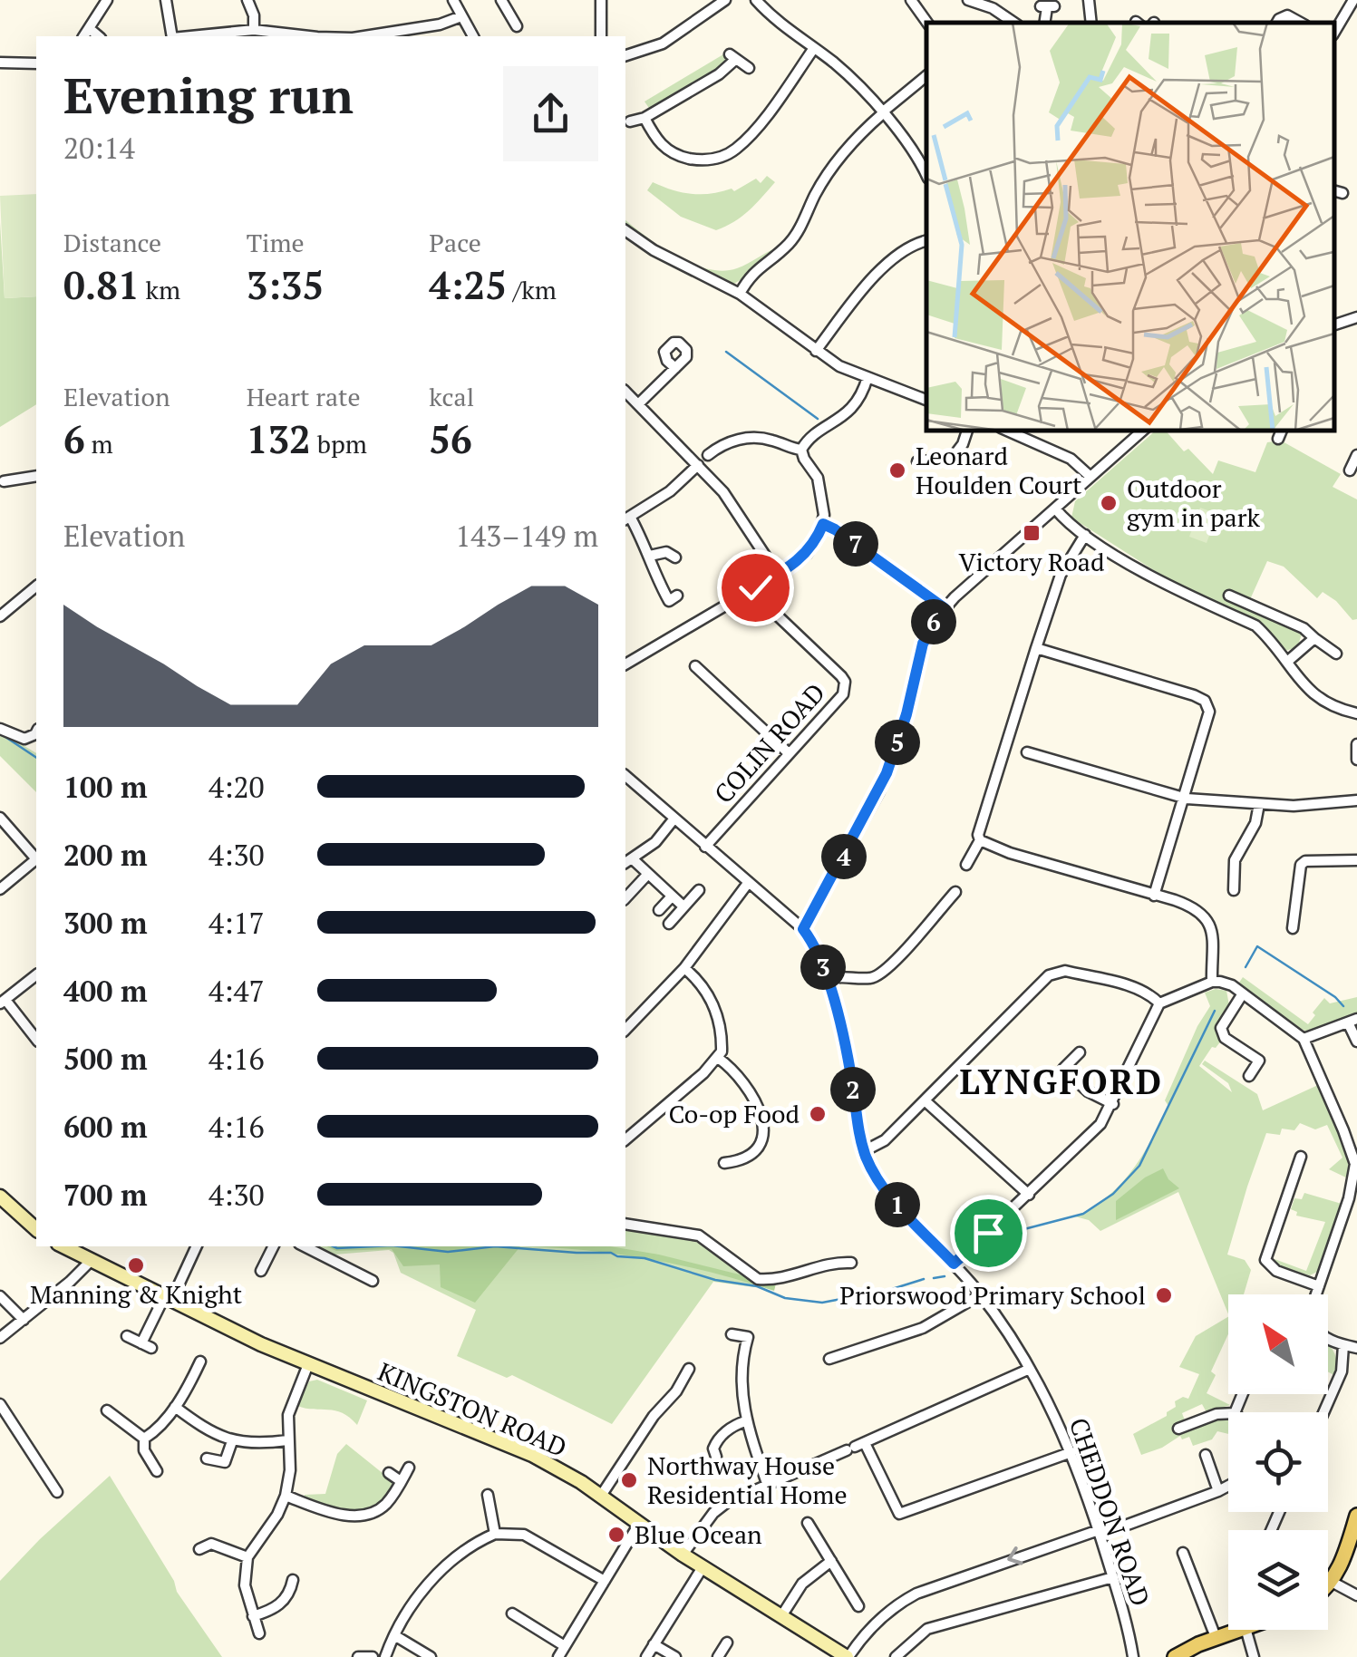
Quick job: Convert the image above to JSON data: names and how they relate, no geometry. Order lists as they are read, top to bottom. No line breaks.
{"streets":{"street":["COLIN ROAD","KINGSTON ROAD","CHEDDON ROAD"]},"crossings":[["COLIN ROAD","CHEDDON ROAD"]],"districts":["LYNGFORD"],"places":{"other":["Leonard Houlden Court","Outdoor gym in park","Co-op Food","Manning & Knight","Priorswood Primary School","Northway House Residential Home","Blue Ocean"],"transit":["Victory Road"]},"north":"top left","page":{"heading":["Evening run","20:14"],"stats":[["Distance","0.81 km"],["Time","3:35"],["Pace","4:25 /km"],["Elevation","6 m"],["Heart rate","132 bpm"],["kcal","56"]],"chart":["Elevation","143–149 m"],"pins":["7","6","5","4","3","2","1"],"list":[{"name":"100 m","note":"4:20"},{"name":"200 m","note":"4:30"},{"name":"300 m","note":"4:17"},{"name":"400 m","note":"4:47"},{"name":"500 m","note":"4:16"},{"name":"600 m","note":"4:16"},{"name":"700 m","note":"4:30"}]}}
